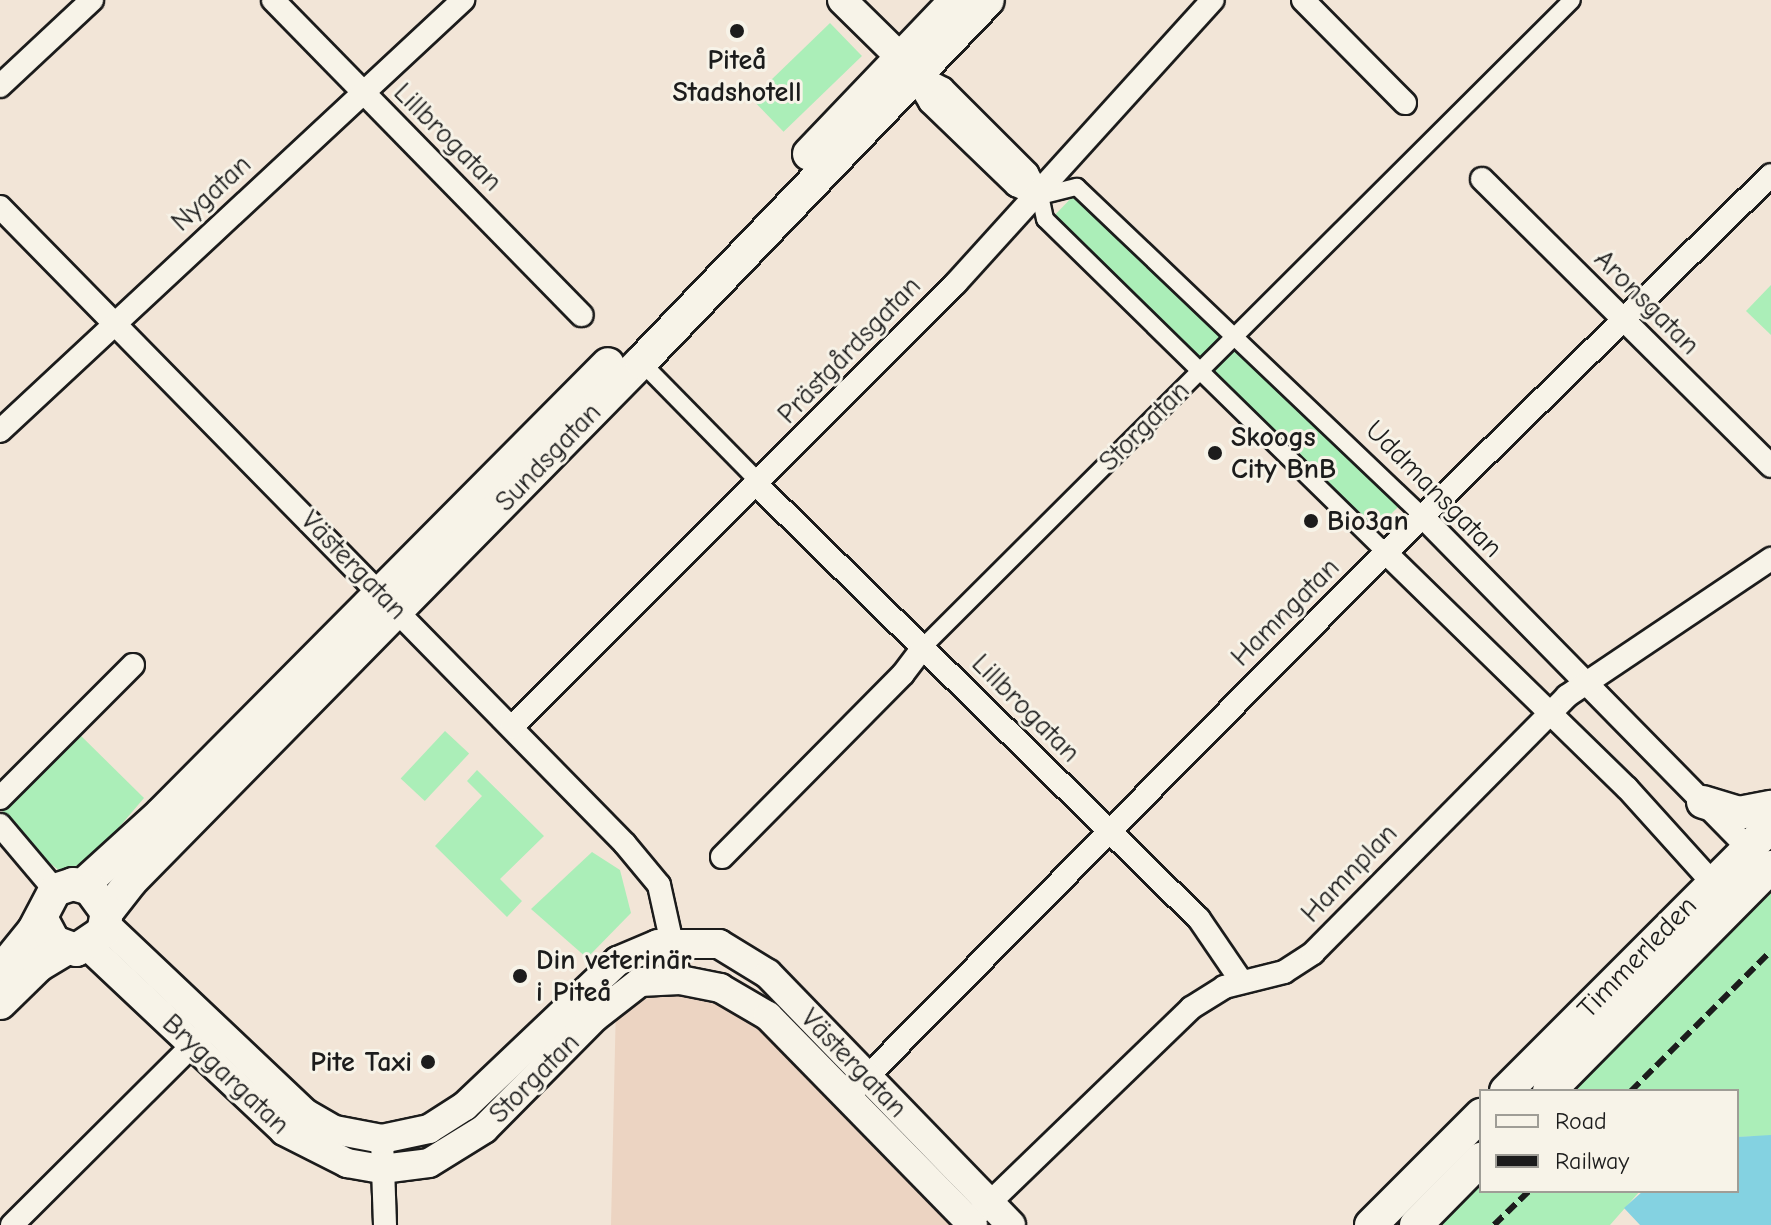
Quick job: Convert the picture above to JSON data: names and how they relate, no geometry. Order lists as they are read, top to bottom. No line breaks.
{"streets":{"main road":["Sundsgatan","Timmerleden"],"street":["Lillbrogatan","Nygatan","Aronsgatan","Prästgårdsgatan","Storgatan","Uddmansgatan","Västergatan","Hamngatan","Hamnplan","Bryggargatan"]},"crossings":[["Lillbrogatan","Nygatan"],["Lillbrogatan","Prästgårdsgatan"],["Lillbrogatan","Storgatan"],["Lillbrogatan","Hamngatan"],["Lillbrogatan","Hamnplan"],["Nygatan","Västergatan"],["Aronsgatan","Hamngatan"],["Prästgårdsgatan","Uddmansgatan"],["Prästgårdsgatan","Västergatan"],["Storgatan","Uddmansgatan"],["Storgatan","Västergatan"],["Storgatan","Bryggargatan"],["Sundsgatan","Västergatan"],["Sundsgatan","Bryggargatan"],["Uddmansgatan","Hamngatan"],["Uddmansgatan","Hamnplan"],["Uddmansgatan","Timmerleden"],["Västergatan","Hamngatan"],["Västergatan","Hamnplan"]],"places":["Piteå Stadshotell","Skoogs City BnB","Bio3an","Din veterinär i Piteå","Pite Taxi"],"legend":["Road","Railway"]}
